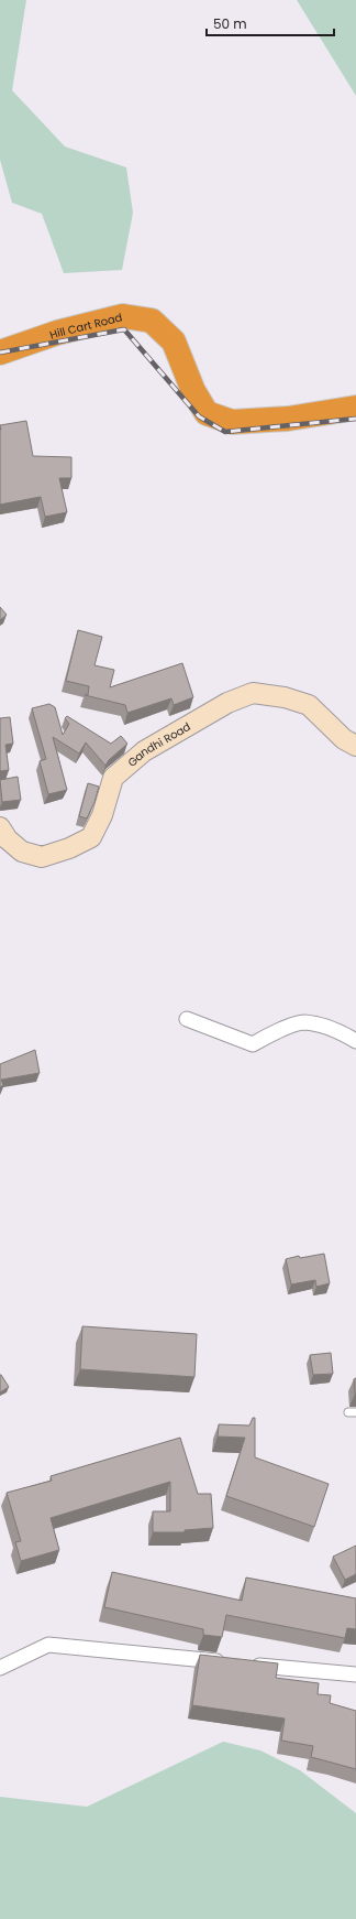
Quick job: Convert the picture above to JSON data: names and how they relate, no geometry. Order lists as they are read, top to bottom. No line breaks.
{"streets":{"highway":["Hill Cart Road"],"main road":["Gandhi Road"]},"scale_bar":"50 m"}
